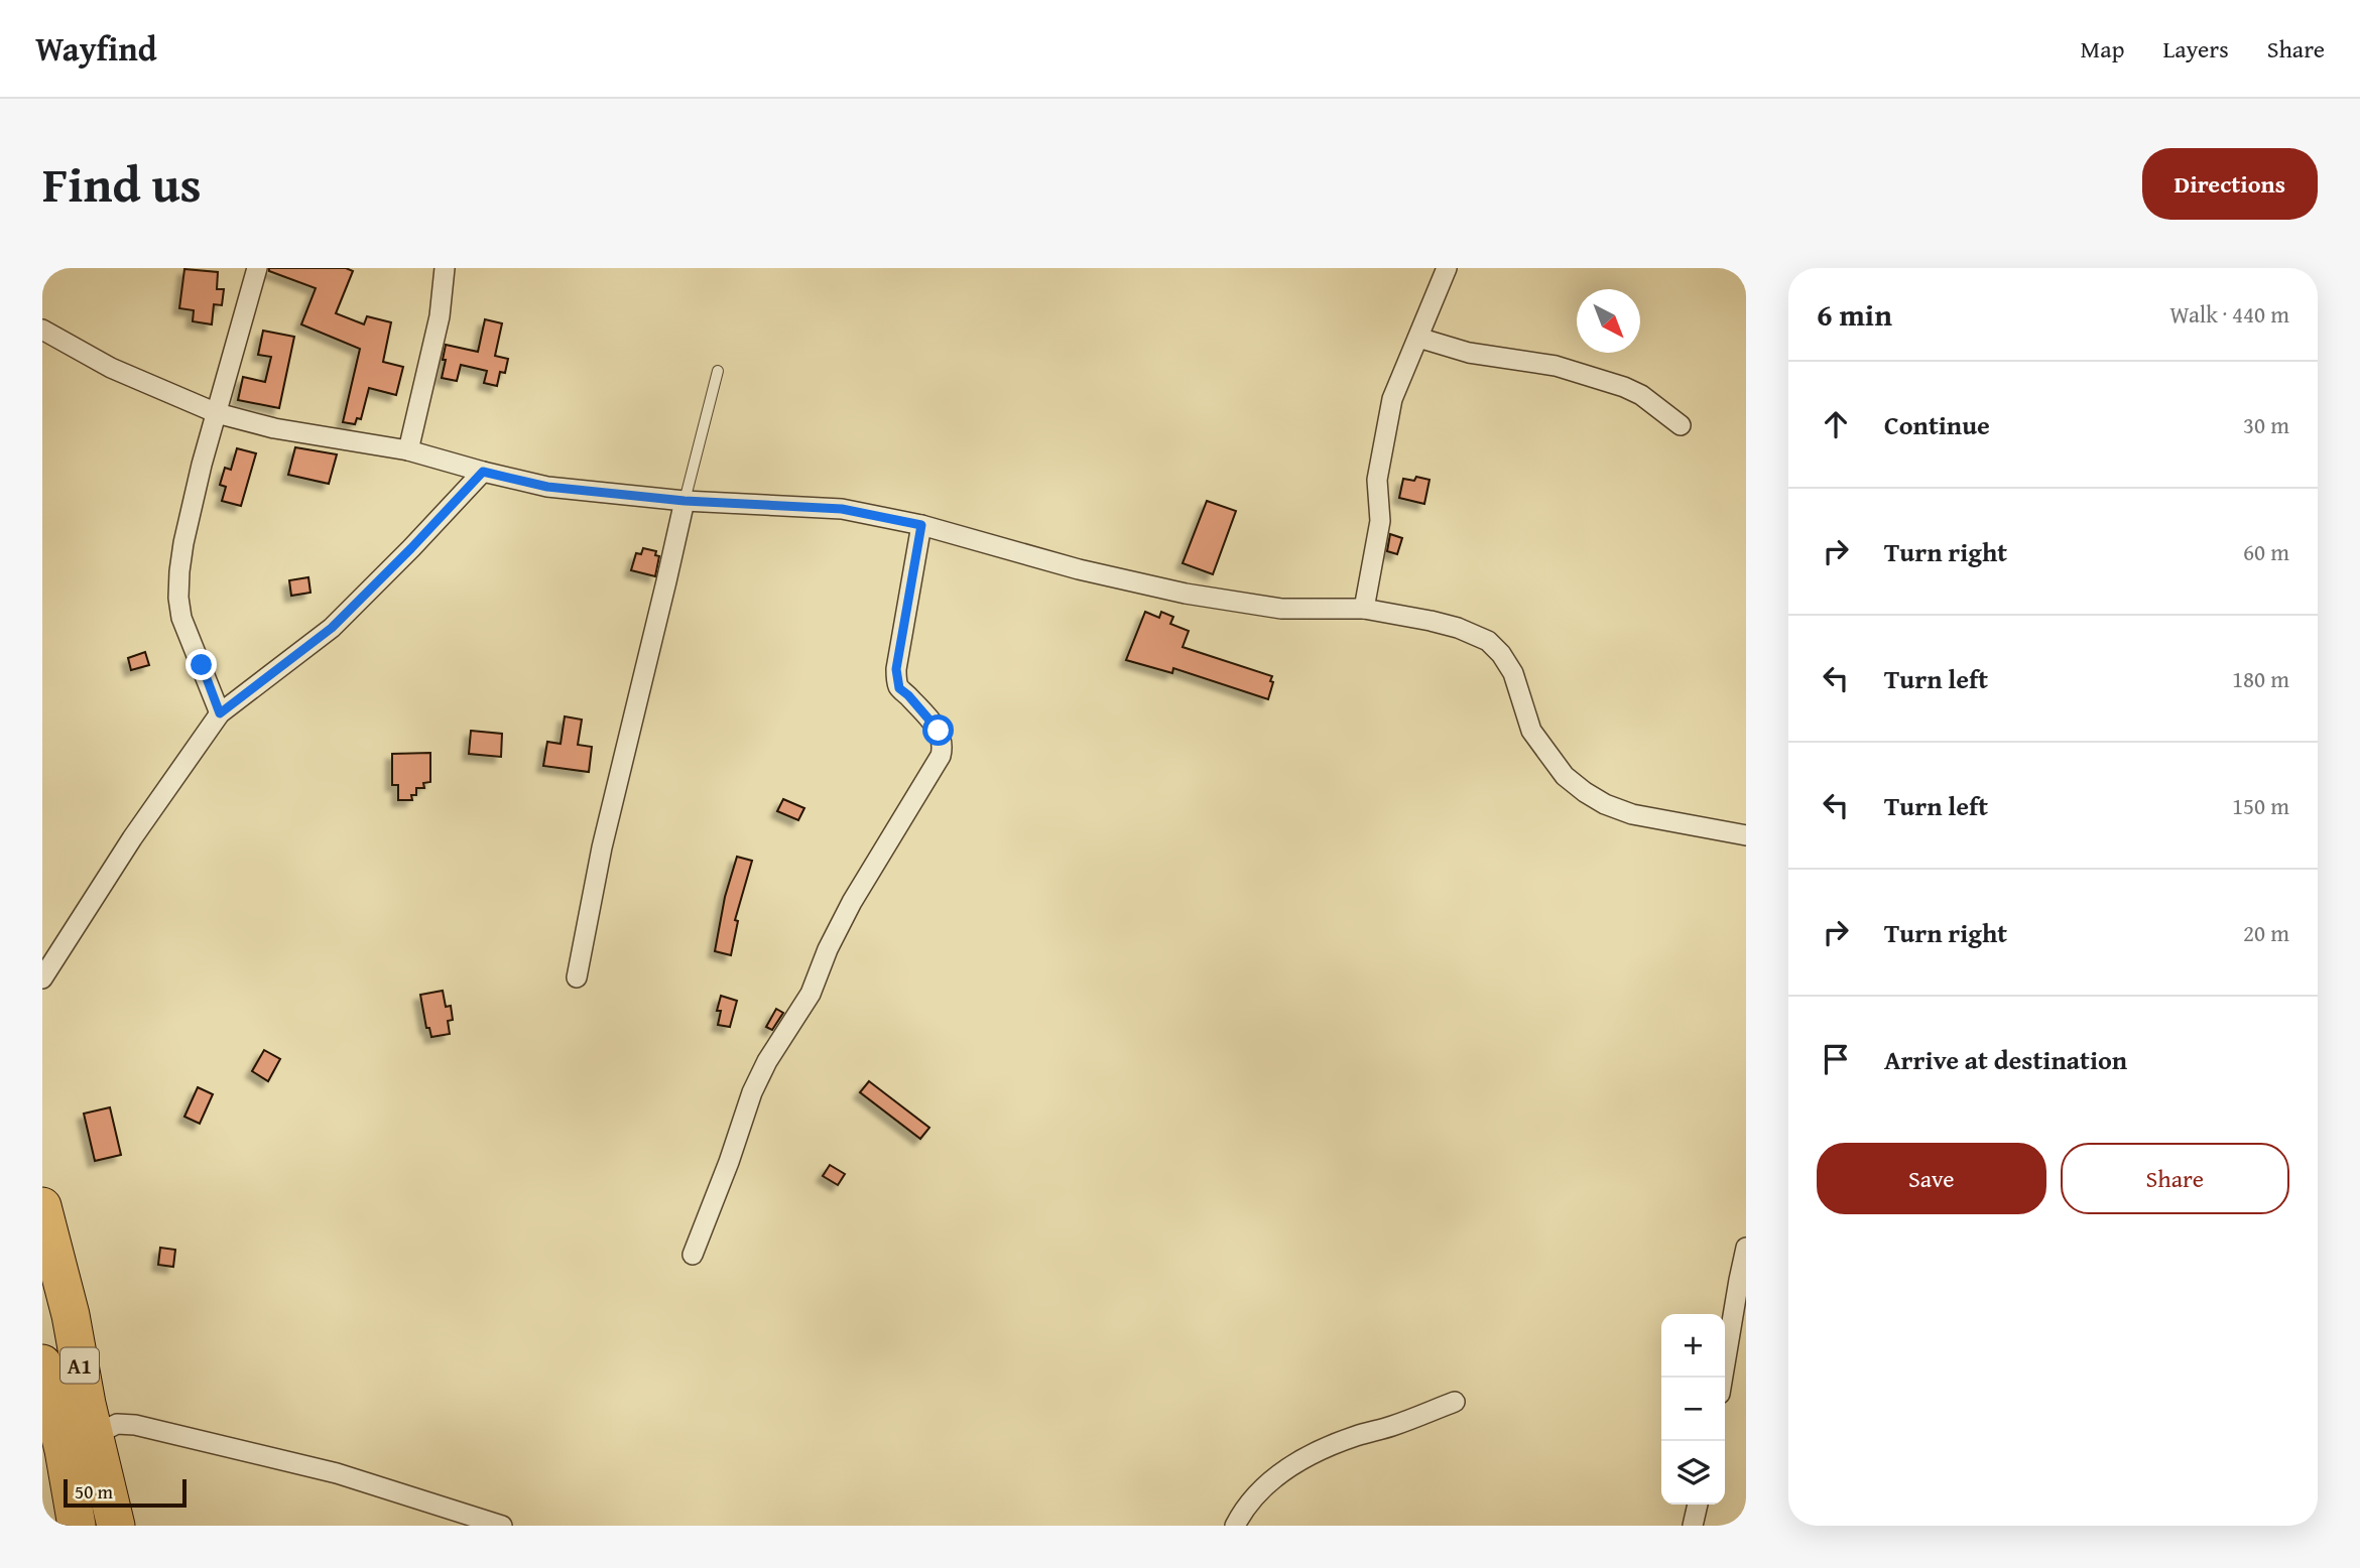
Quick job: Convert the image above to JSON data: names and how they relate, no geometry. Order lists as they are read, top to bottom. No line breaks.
{"streets":{"highway":["A1"]},"scale_bar":"50 m","north":"bottom right","page":{"header":"Wayfind","nav":["Map","Layers","Share"],"title":"Find us","buttons":["Directions",["Save","Share"]],"heading":["6 min","Walk · 440 m"],"list":[["Continue","30 m"],["Turn right","60 m"],["Turn left","180 m"],["Turn left","150 m"],["Turn right","20 m"],"Arrive at destination"],"map_buttons":["+","−"],"scale":"50 m"}}
